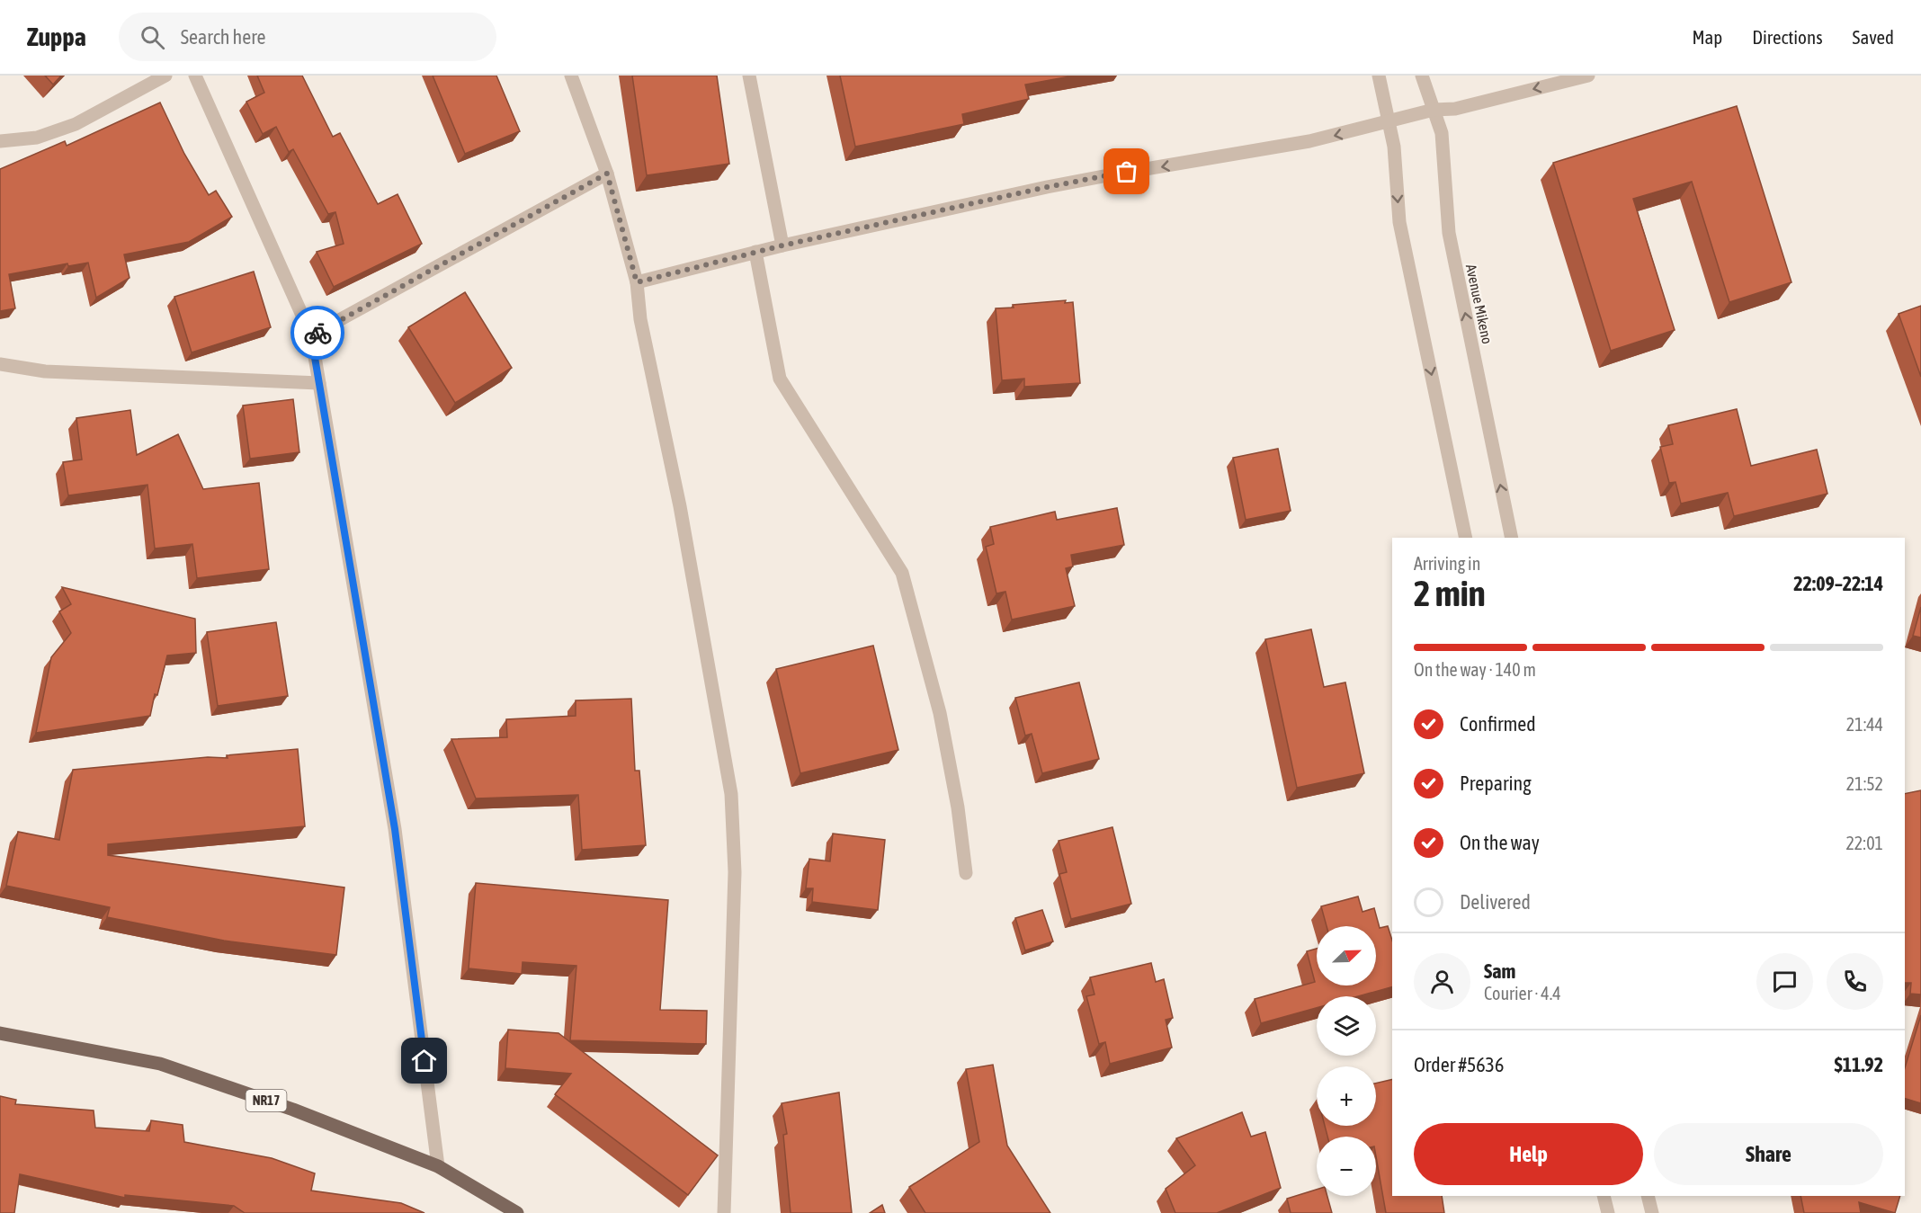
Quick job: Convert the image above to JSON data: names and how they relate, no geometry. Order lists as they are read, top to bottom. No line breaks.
{"streets":{"main road":["NR17"],"street":["Avenue Mikeno"]},"north":"top right","page":{"header":"Zuppa","search":"Search here","nav":["Map","Directions","Saved"],"heading":["2 min","Arriving in","22:09–22:14"],"panel":["Sam","Courier · 4.4","Order #5636","$11.92"],"bar":"On the way · 140 m","list":[["Confirmed","21:44"],["Preparing","21:52"],["On the way","22:01"],"Delivered"],"map_buttons":["+","−"],"buttons":["Help","Share"]}}
